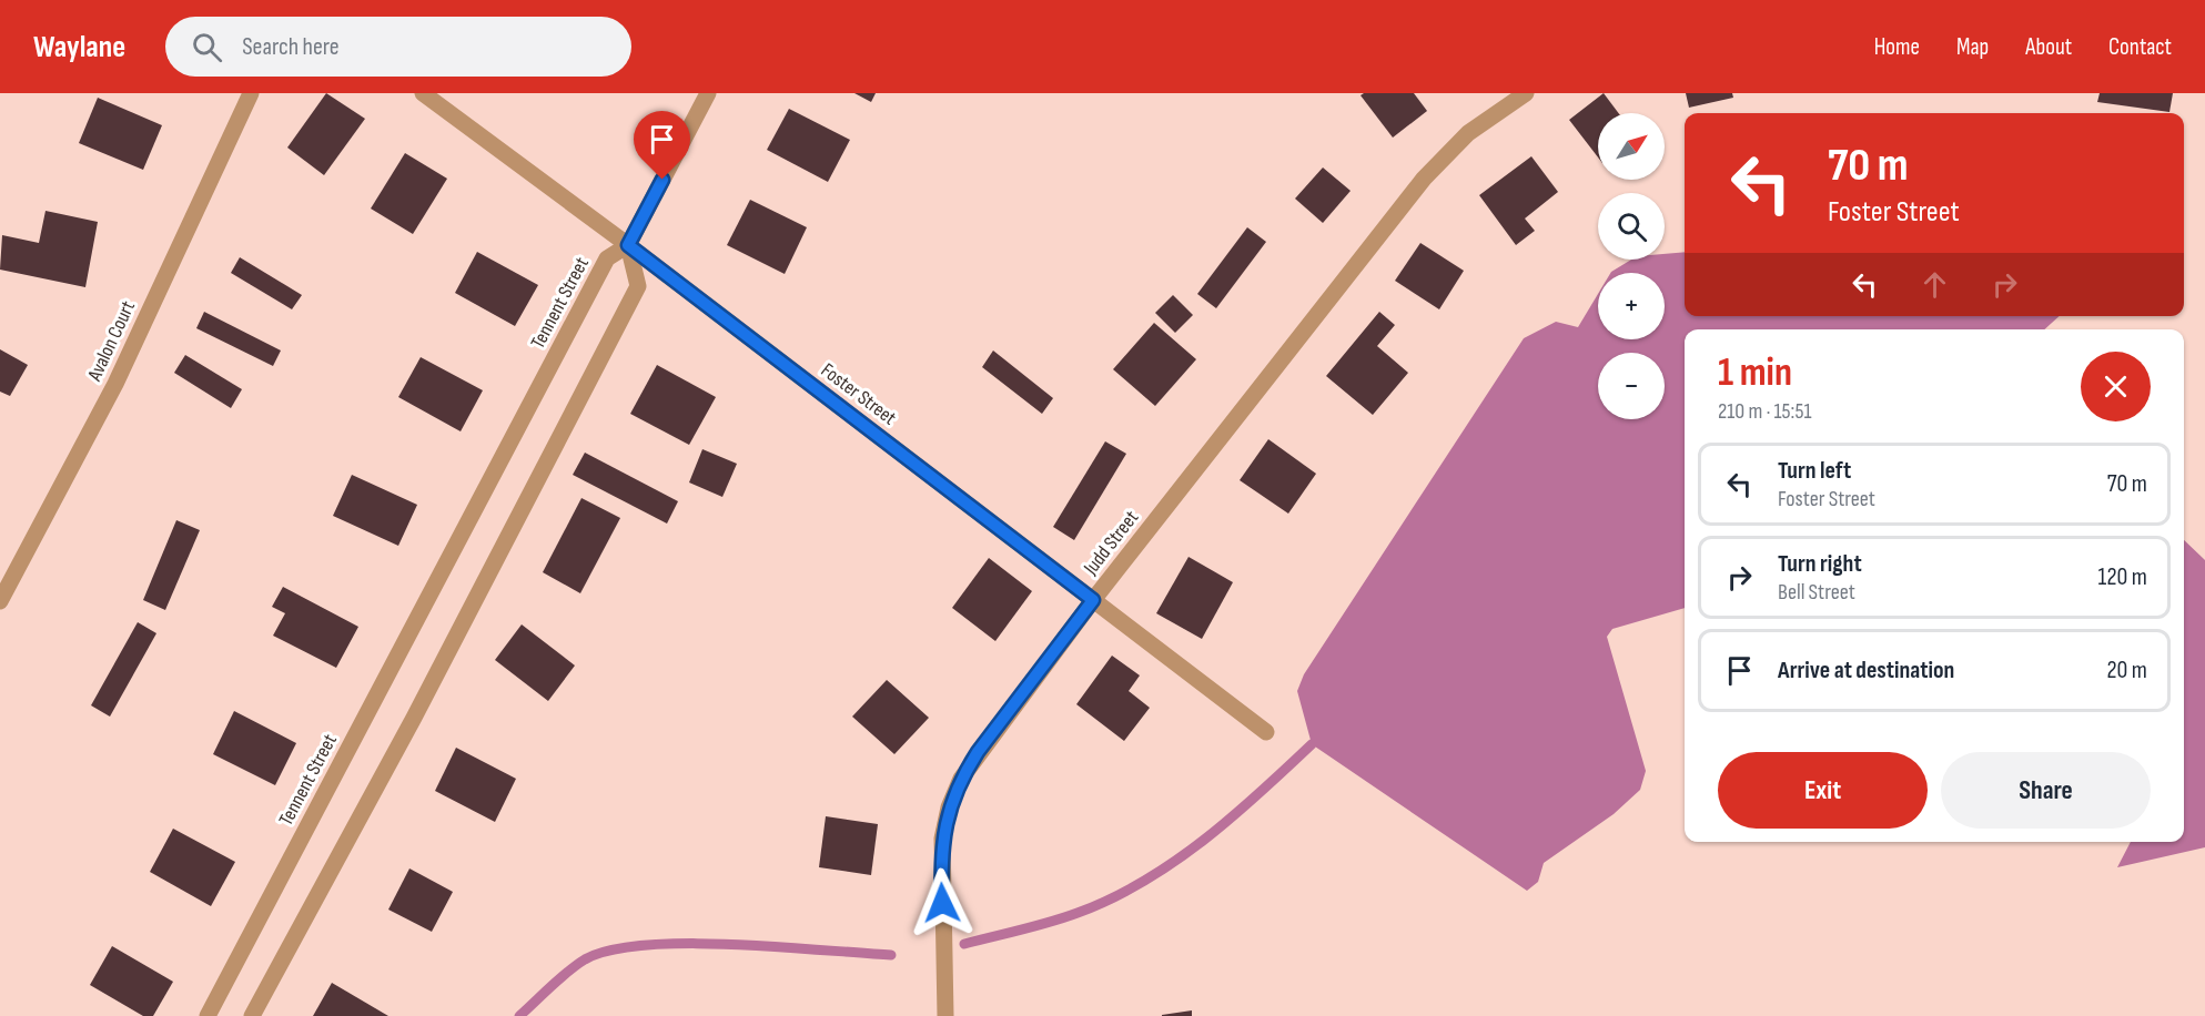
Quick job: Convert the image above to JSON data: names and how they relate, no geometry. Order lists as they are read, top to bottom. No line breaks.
{"streets":{"street":["Tennent Street","Avalon Court","Foster Street","Judd Street"]},"crossings":[["Tennent Street","Foster Street"],["Foster Street","Judd Street"]],"north":"top right","page":{"header":"Waylane","search":"Search here","nav":["Home","Map","About","Contact"],"map_buttons":["+","−"],"turn":["70 m","Foster Street"],"heading":["1 min","210 m · 15:51"],"list":[{"name":"Turn left","note":"Foster Street","value":"70 m"},{"name":"Turn right","note":"Bell Street","value":"120 m"},{"name":"Arrive at destination","value":"20 m"}],"buttons":["Exit","Share"]}}
